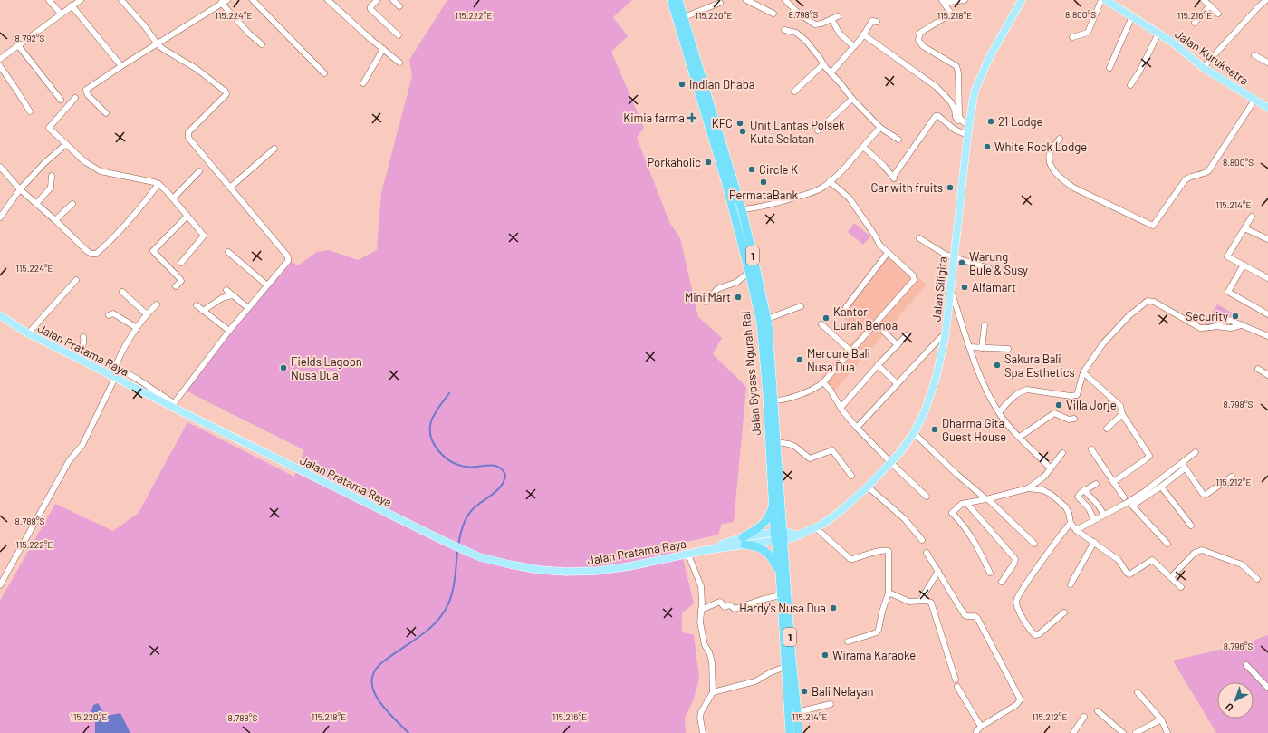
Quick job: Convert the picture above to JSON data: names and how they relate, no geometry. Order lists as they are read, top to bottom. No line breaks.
{"streets":{"highway":["1","Jalan Bypass Ngurah Rai"],"main road":["Jalan Kuruksetra","Jalan Siligita","Jalan Pratama Raya"]},"crossings":[["Jalan Siligita","Jalan Pratama Raya"],["Jalan Siligita","Jalan Bypass Ngurah Rai"],["Jalan Pratama Raya","Jalan Bypass Ngurah Rai"]],"places":{"other":["Indian Dhaba","21 Lodge","KFC","Unit Lantas Polsek Kuta Selatan","White Rock Lodge","Porkaholic","Circle K","PermataBank","Car with fruits","Warung Bule & Susy","Alfamart","Mini Mart","Security","Kantor Lurah Benoa","Mercure Bali Nusa Dua","Sakura Bali Spa Esthetics","Fields Lagoon Nusa Dua","Villa Jorje","Dharma Gita Guest House","Hardy's Nusa Dua","Wirama Karaoke","Bali Nelayan"],"health":["Kimia farma"]},"north":"bottom left","coordinates":["8.800°S","8.798°S","115.224°E","115.222°E","115.220°E","115.218°E","115.216°E","8.792°S","115.214°E","115.212°E","8.788°S","8.796°S"]}
